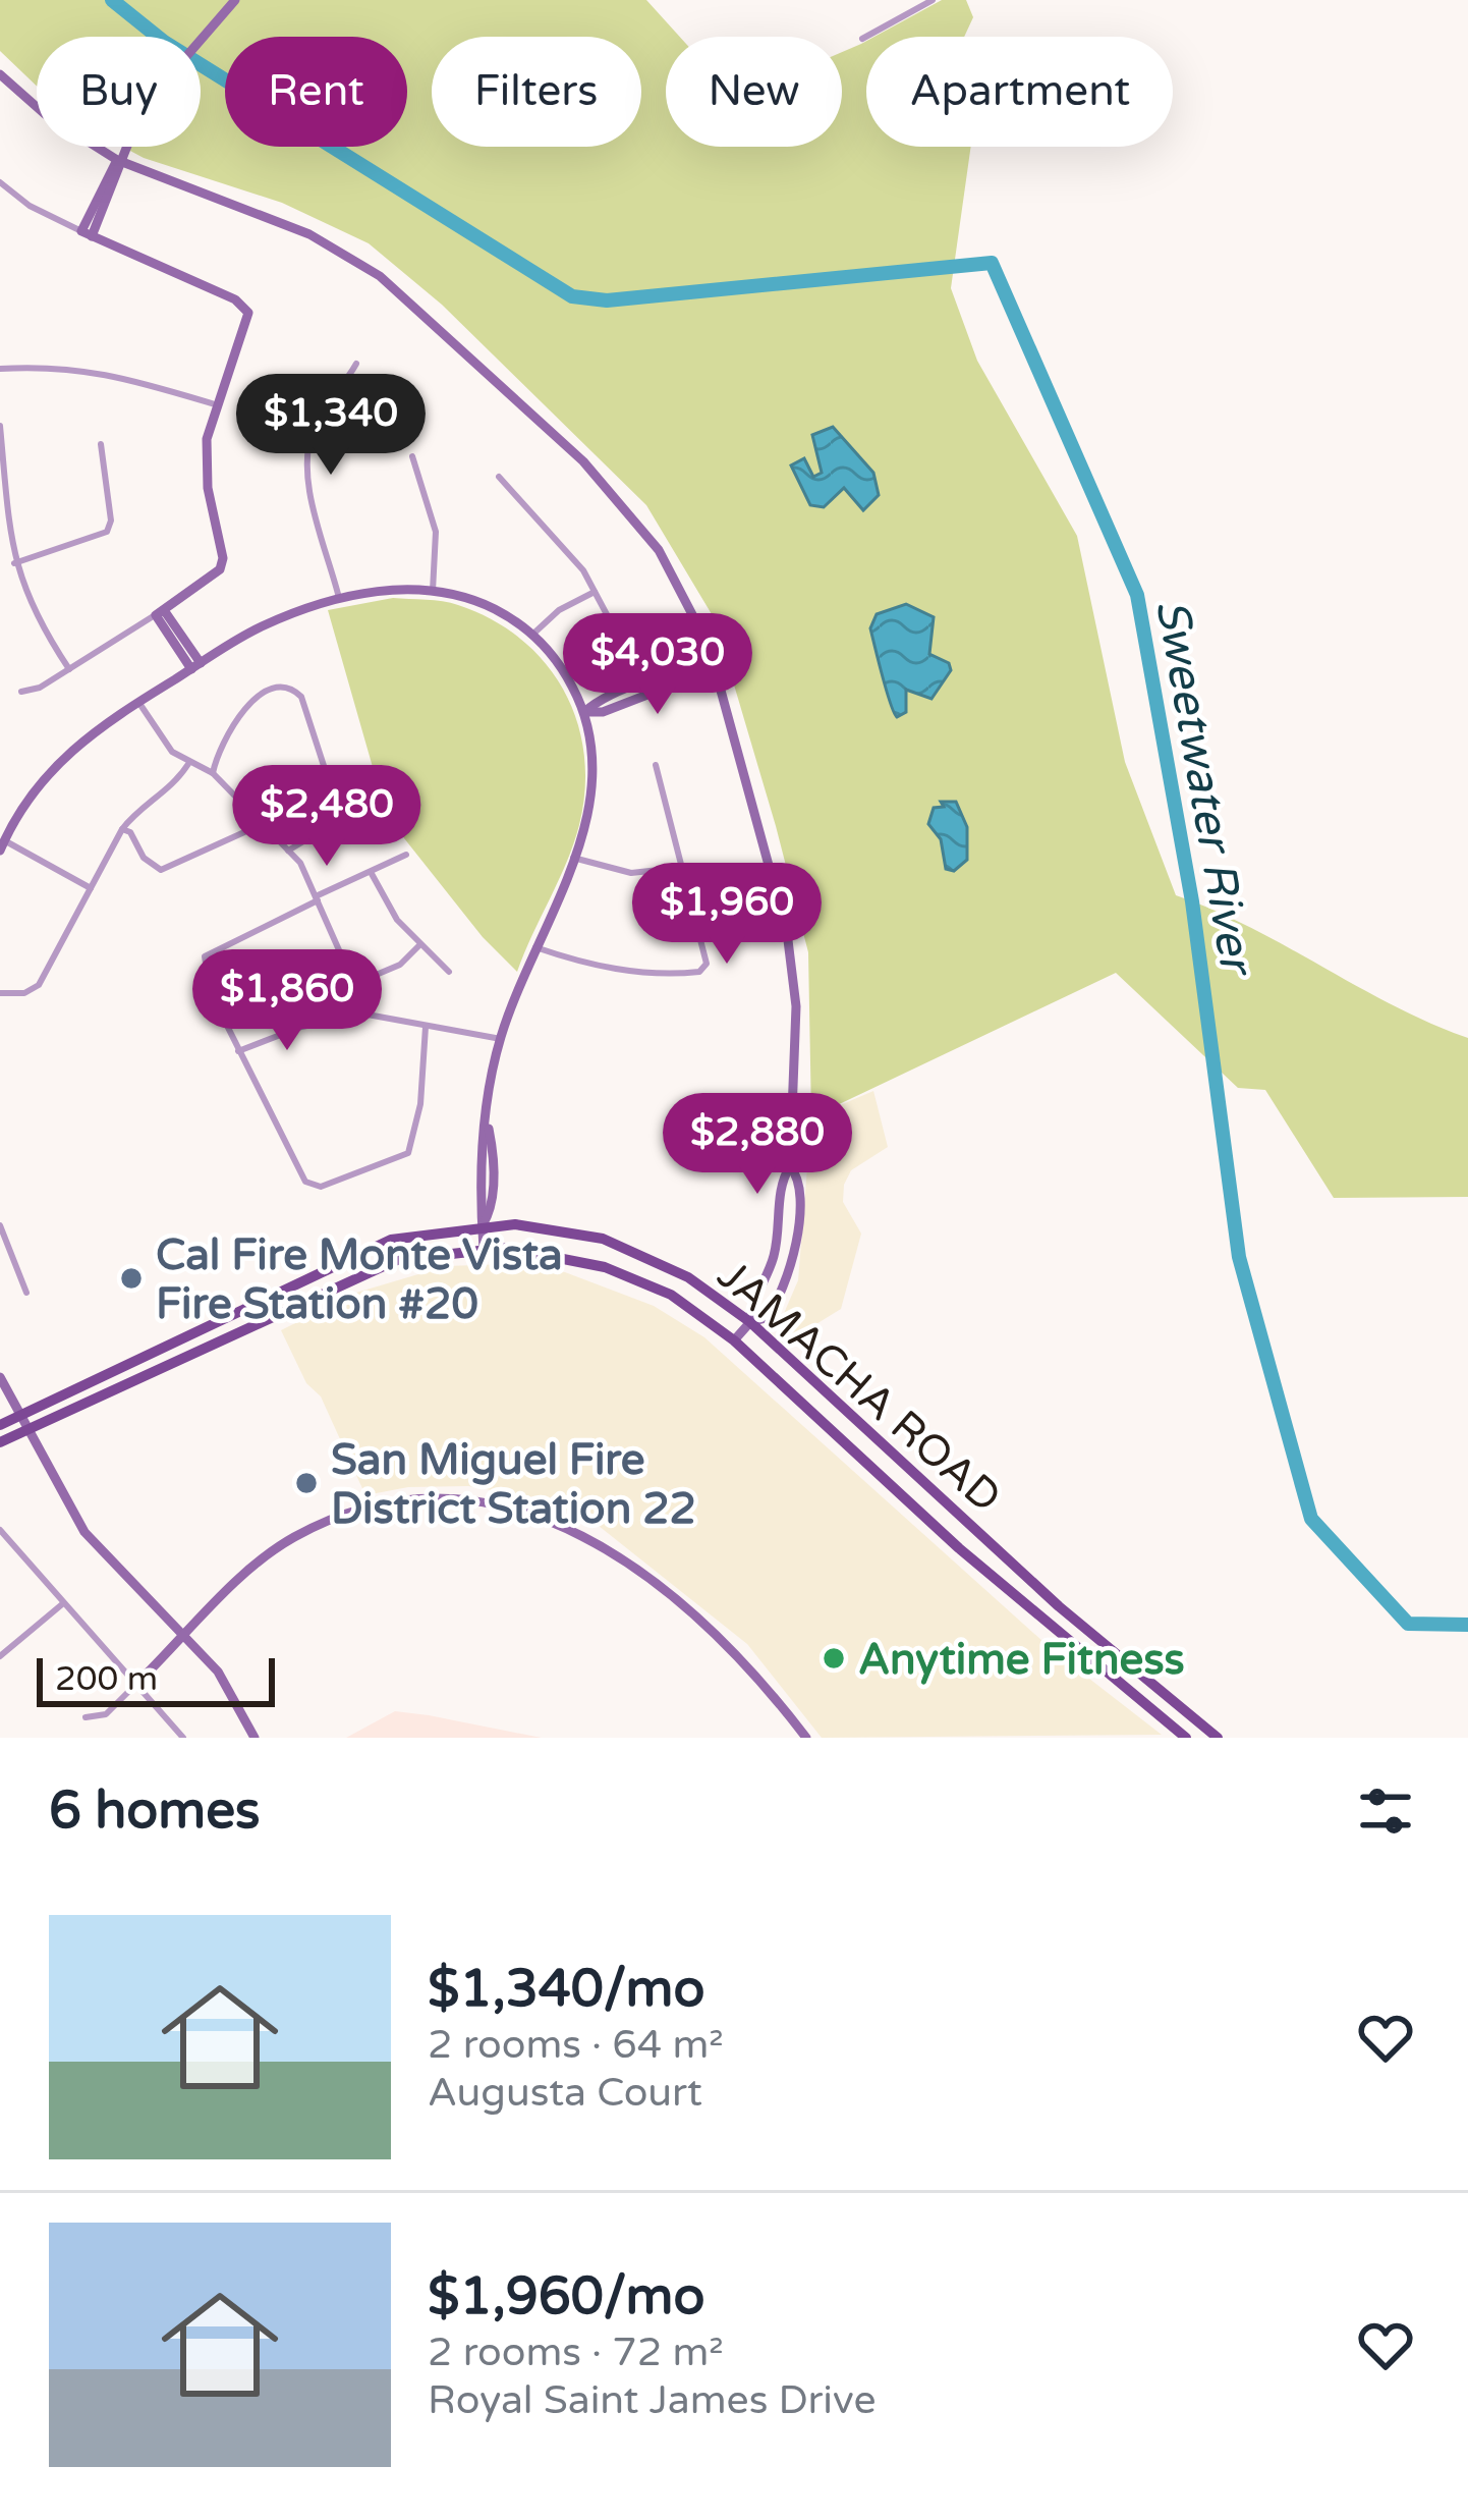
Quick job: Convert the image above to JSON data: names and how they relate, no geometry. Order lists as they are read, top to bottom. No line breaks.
{"streets":{"main road":["JAMACHA ROAD"]},"water":["Sweetwater River"],"places":["Cal Fire Monte Vista Fire Station #20","San Miguel Fire District Station 22","Anytime Fitness"],"scale_bar":"200 m","page":{"chip":["Buy","Rent","Filters","New","Apartment"],"price":["$1,340","$4,030","$2,480","$1,960","$1,860","$2,880"],"scale":"200 m","heading":"6 homes","list":[{"name":"$1,340/mo","note":"2 rooms · 64 m² · Augusta Court"},{"name":"$1,960/mo","note":"2 rooms · 72 m² · Royal Saint James Drive"}]}}
